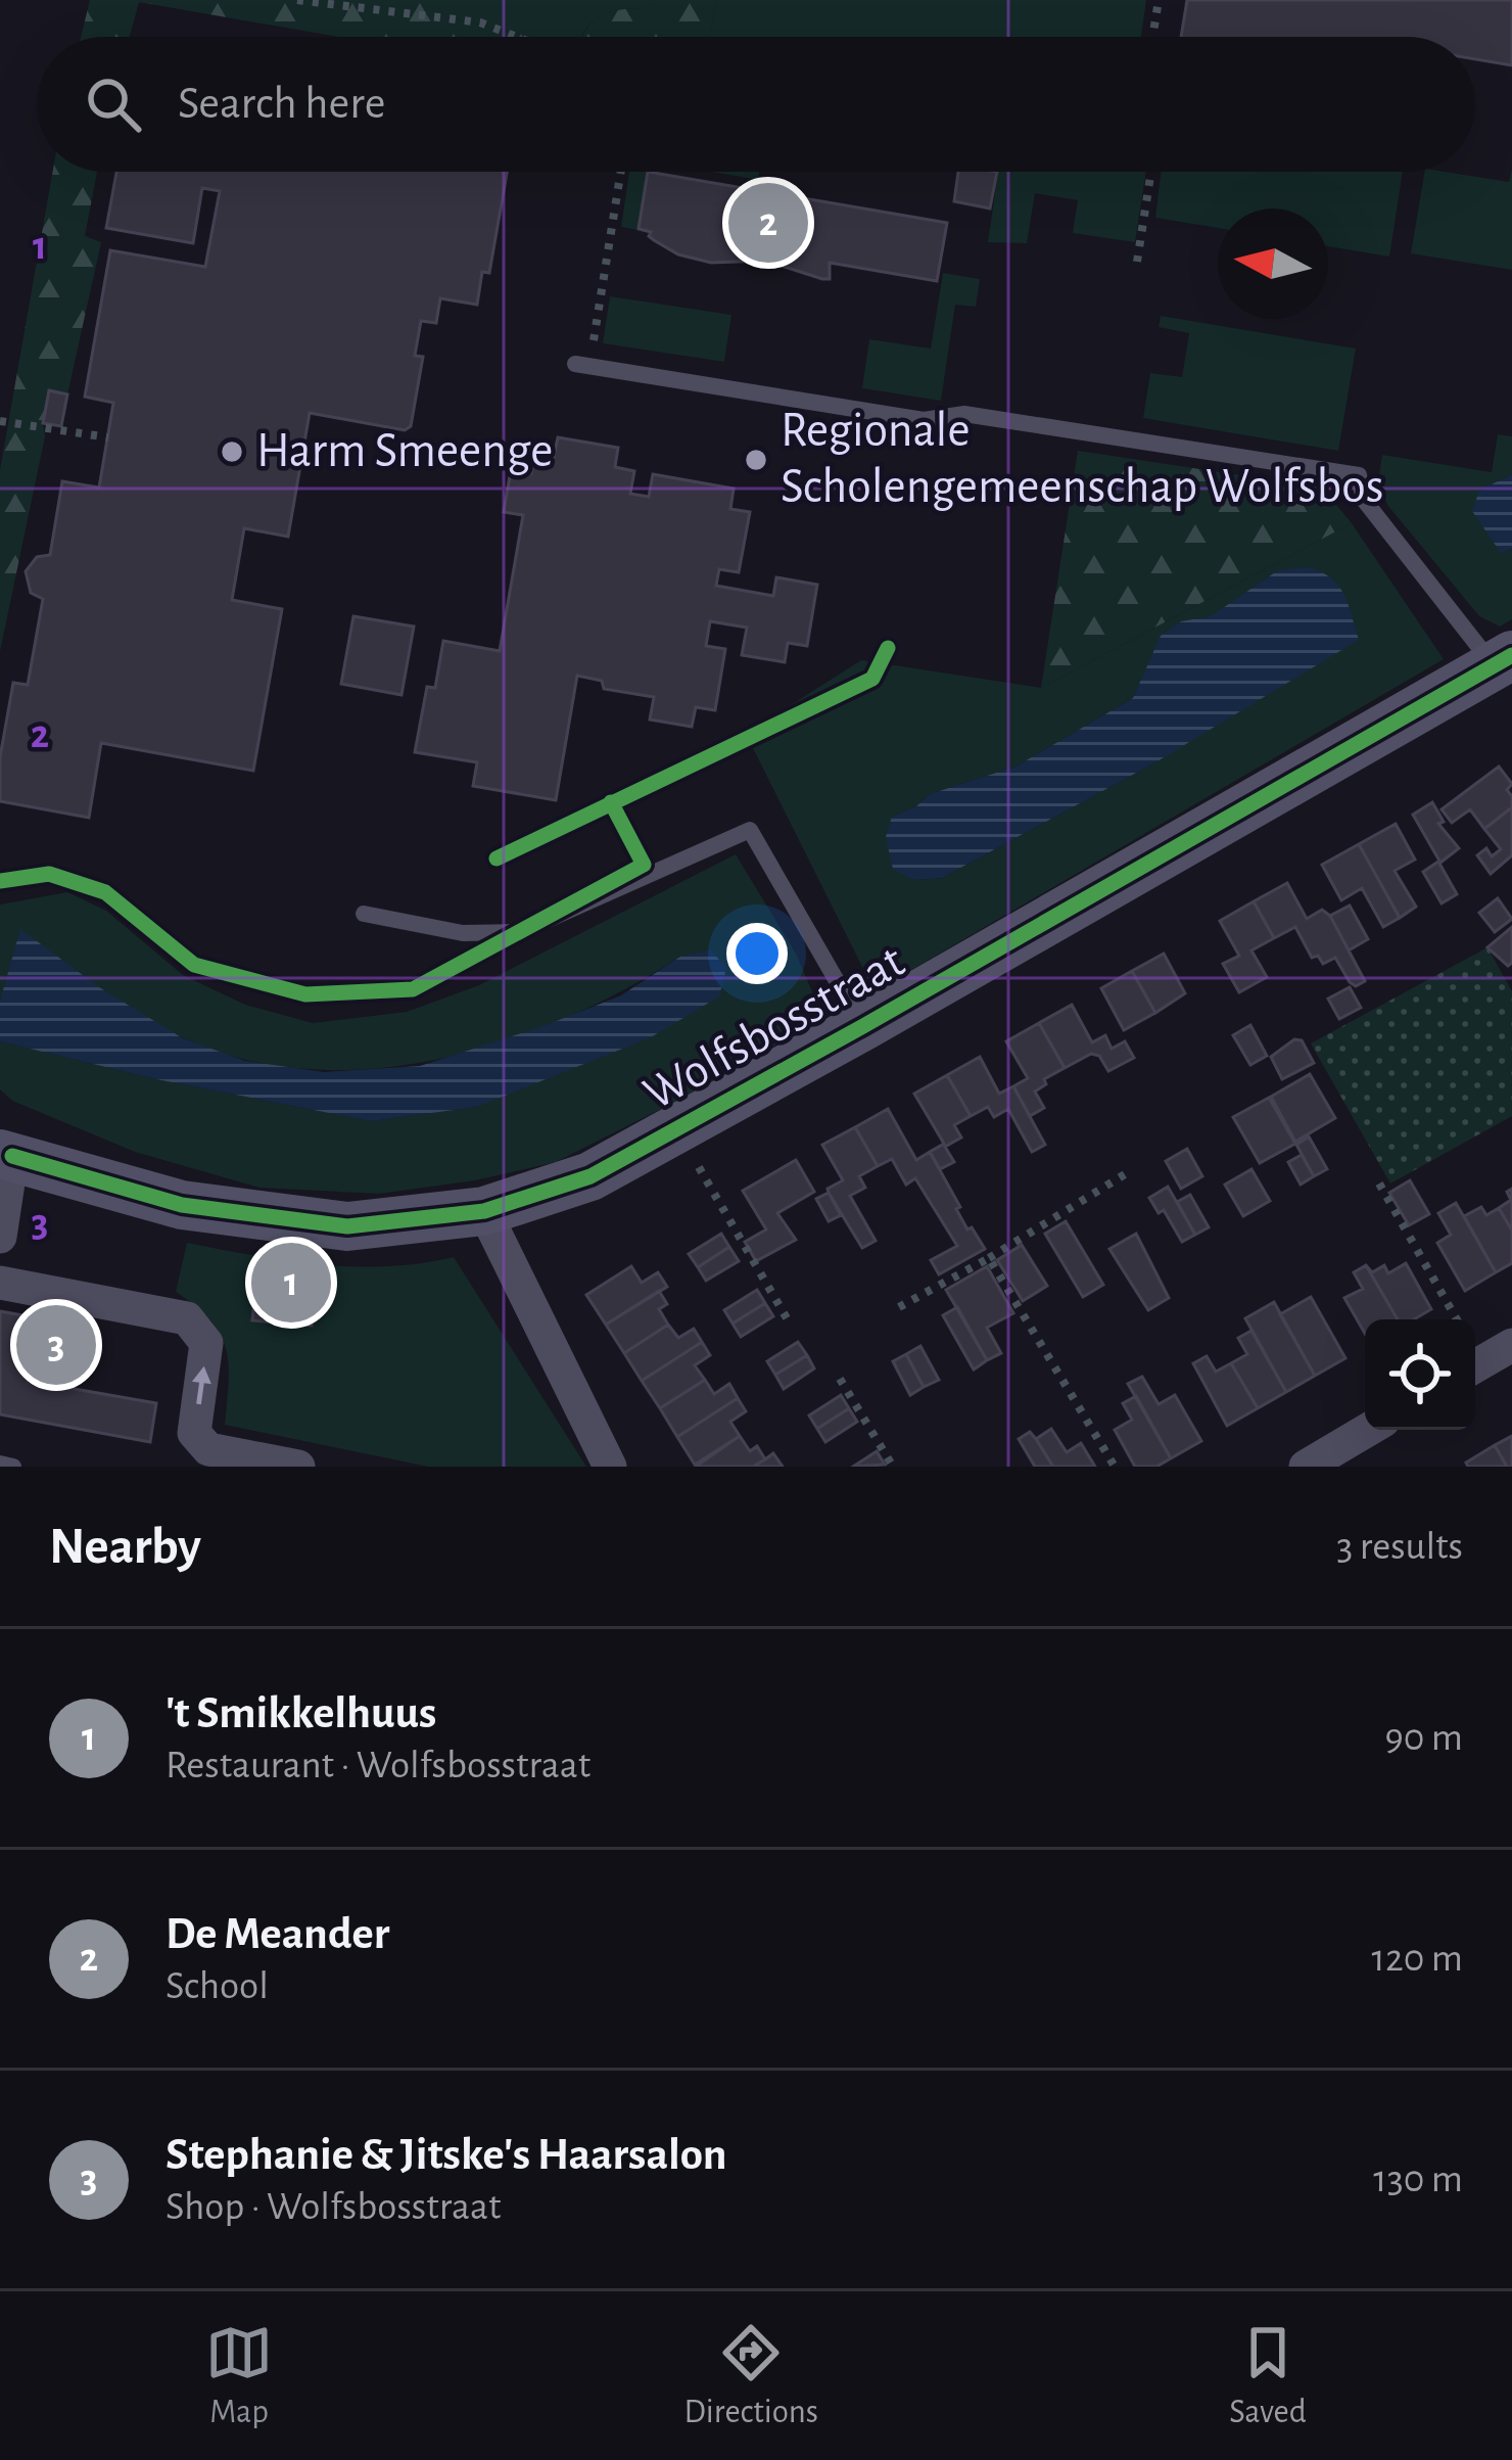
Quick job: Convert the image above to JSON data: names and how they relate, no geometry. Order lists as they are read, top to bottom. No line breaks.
{"streets":{"street":["Wolfsbosstraat"]},"places":["Harm Smeenge","Regionale Scholengemeenschap Wolfsbos"],"north":"left","page":{"search":"Search here","pins":["2","1","3"],"heading":["Nearby","3 results"],"list":[{"mark":"1","name":"'t Smikkelhuus","note":"Restaurant · Wolfsbosstraat","value":"90 m"},{"mark":"2","name":"De Meander","note":"School","value":"120 m"},{"mark":"3","name":"Stephanie & Jitske's Haarsalon","note":"Shop · Wolfsbosstraat","value":"130 m"}],"nav":["Map","Directions","Saved"]},"grid":{"rows":["1","2","3"]}}
